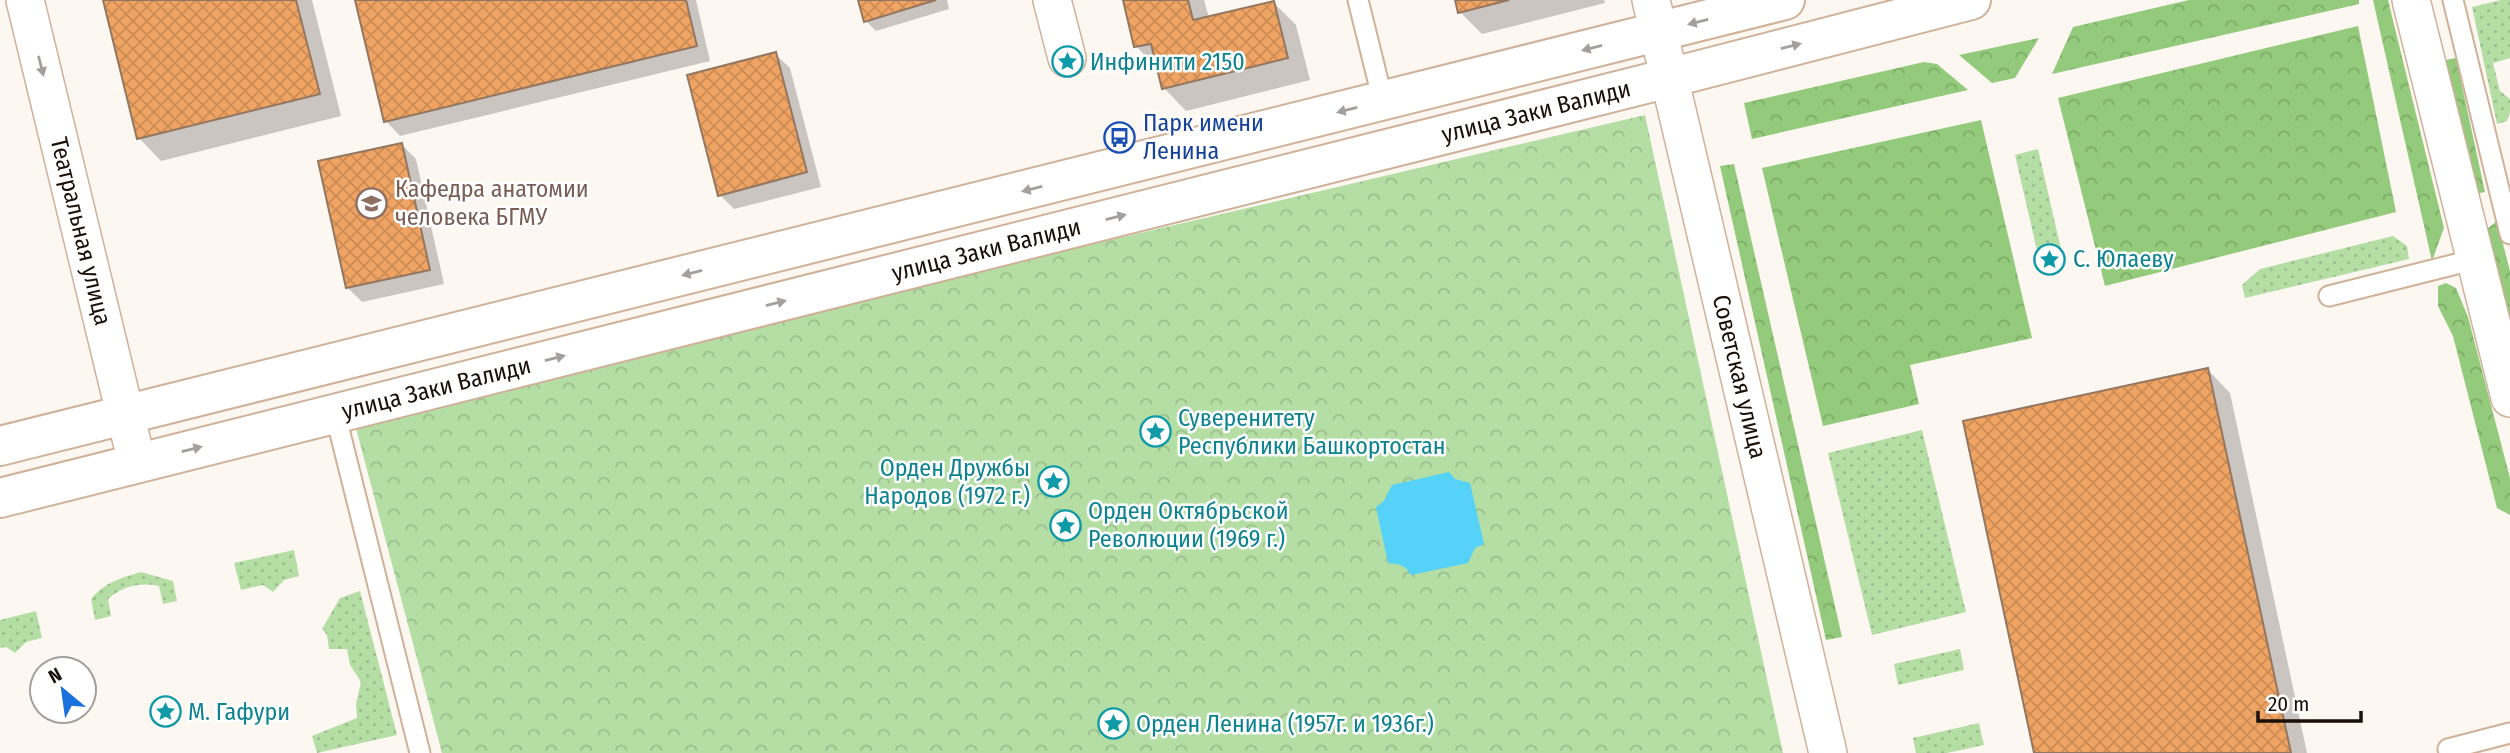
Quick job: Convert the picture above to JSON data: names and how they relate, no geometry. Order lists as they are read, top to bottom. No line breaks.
{"streets":{"main road":["улица Заки Валиди"],"street":["Театральная улица","Советская улица"]},"crossings":[["улица Заки Валиди","Театральная улица"],["улица Заки Валиди","Советская улица"]],"one_way":["Театральная улица"],"places":{"place":["Инфинити 2150","С. Юлаеву","Суверенитету Республики Башкортостан","Орден Дружбы Народов (1972 г.)","Орден Октябрьской Революции (1969 г.)","М. Гафури","Орден Ленина (1957г. и 1936г.)"],"bus stop":["Парк имени Ленина"],"school or university":["Кафедра анатомии человека БГМУ"]},"scale_bar":"20 m","north":"top left"}
